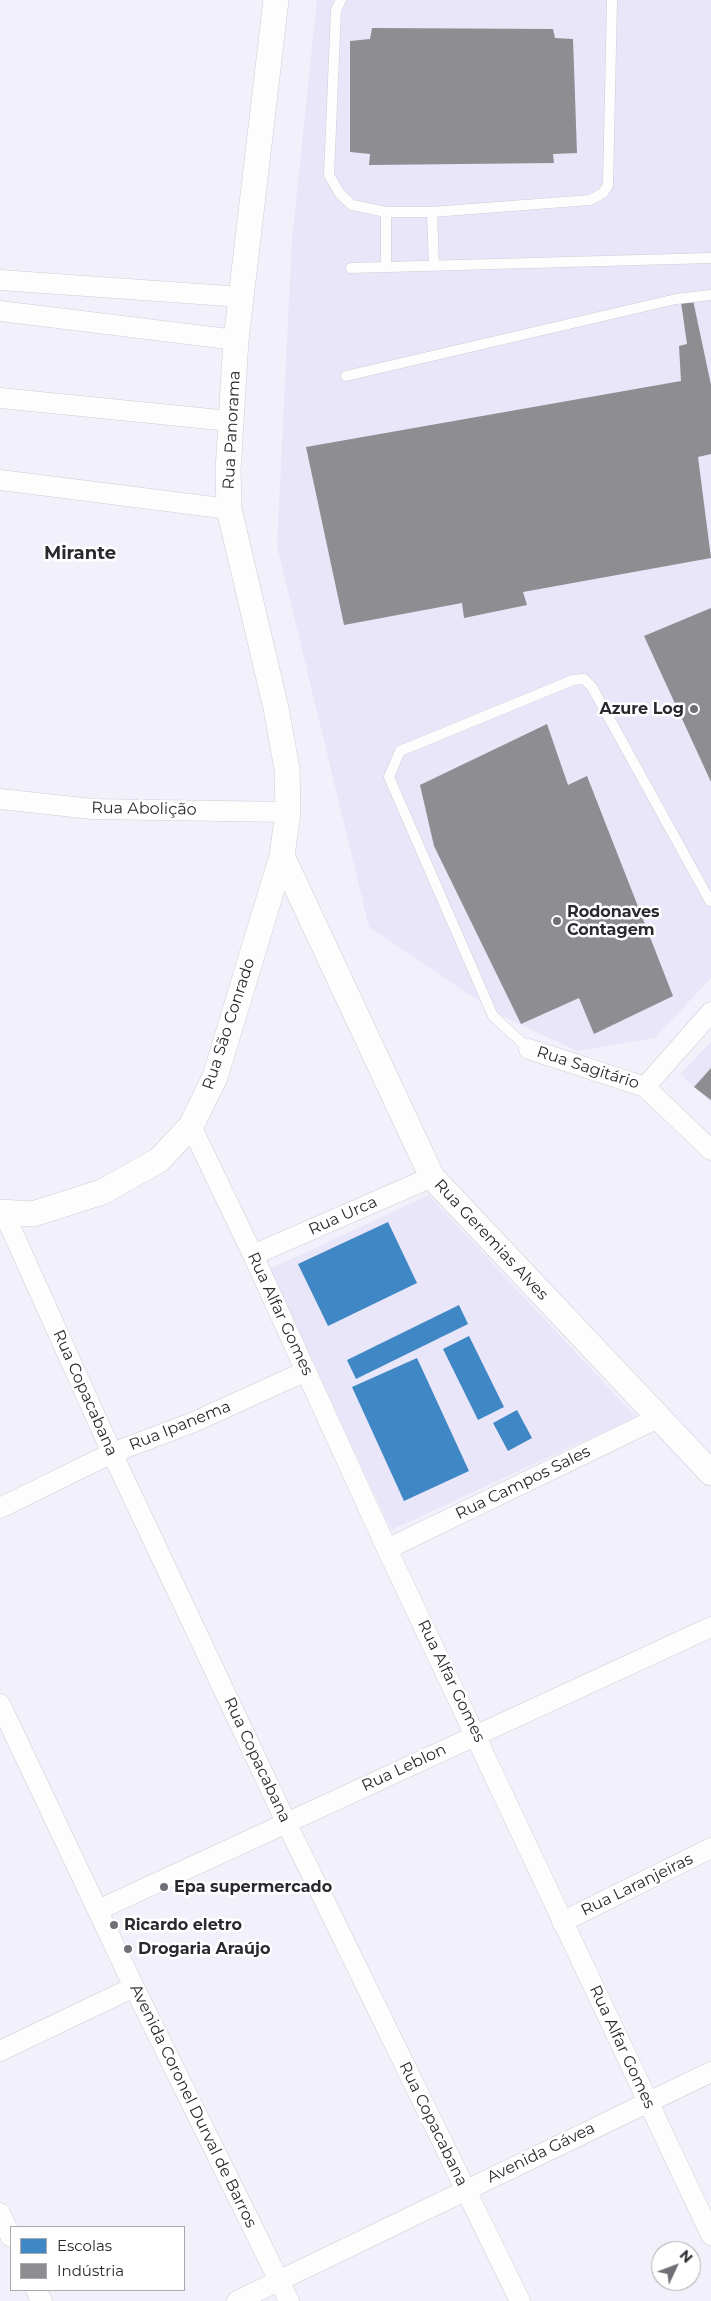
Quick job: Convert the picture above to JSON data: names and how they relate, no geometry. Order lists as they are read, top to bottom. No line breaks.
{"streets":{"street":["Rua Panorama","Rua Abolição","Rua São Conrado","Rua Sagitário","Rua Urca","Rua Geremias Alves","Rua Alfar Gomes","Rua Copacabana","Rua Ipanema","Rua Campos Sales","Rua Leblon","Rua Laranjeiras","Avenida Coronel Durval de Barros","Avenida Gávea"]},"crossings":[["Rua Panorama","Rua Abolição"],["Rua Panorama","Rua São Conrado"],["Rua Panorama","Rua Geremias Alves"],["Rua São Conrado","Rua Geremias Alves"],["Rua São Conrado","Rua Alfar Gomes"],["Rua São Conrado","Rua Copacabana"],["Rua Urca","Rua Geremias Alves"],["Rua Urca","Rua Alfar Gomes"],["Rua Geremias Alves","Rua Campos Sales"],["Rua Alfar Gomes","Rua Ipanema"],["Rua Alfar Gomes","Rua Campos Sales"],["Rua Alfar Gomes","Rua Leblon"],["Rua Alfar Gomes","Rua Laranjeiras"],["Rua Alfar Gomes","Avenida Gávea"],["Rua Copacabana","Rua Ipanema"],["Rua Copacabana","Rua Leblon"],["Rua Copacabana","Avenida Gávea"],["Rua Leblon","Avenida Coronel Durval de Barros"],["Avenida Coronel Durval de Barros","Avenida Gávea"]],"districts":["Mirante"],"places":["Azure Log","Rodonaves Contagem","Epa supermercado","Ricardo eletro","Drogaria Araújo"],"legend":["Escolas","Indústria"],"north":"top right"}
